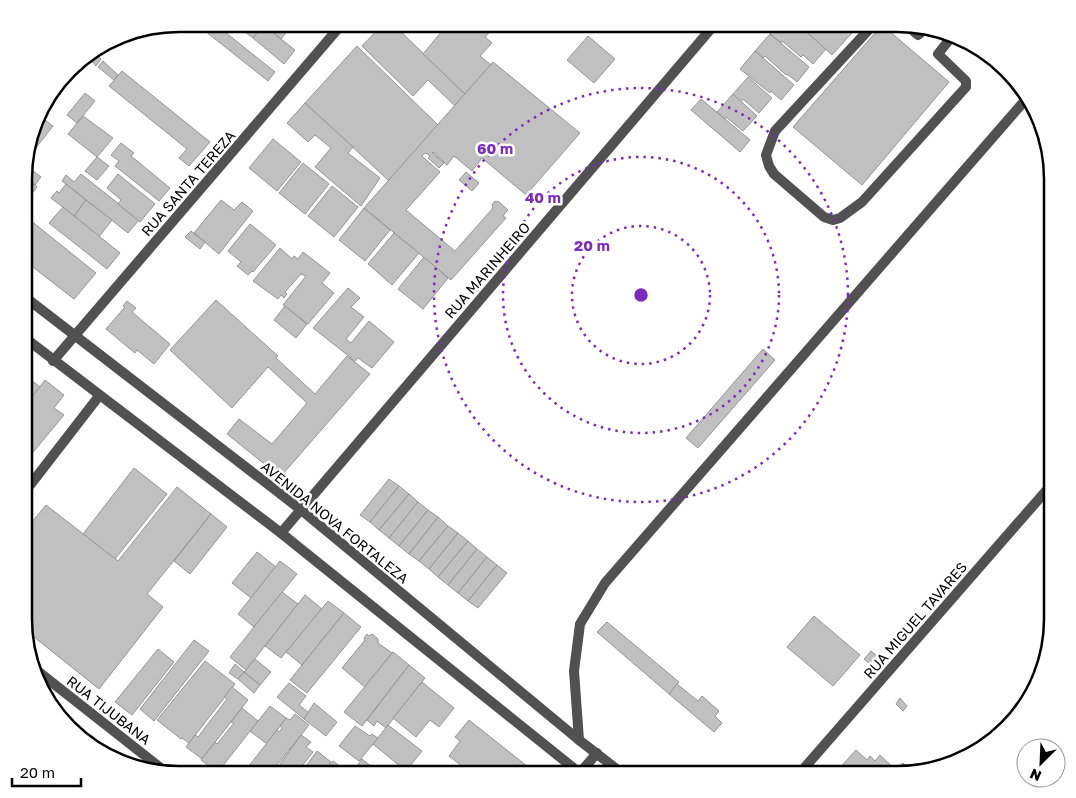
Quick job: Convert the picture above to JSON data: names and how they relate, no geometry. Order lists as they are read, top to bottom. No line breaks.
{"streets":{"street":["RUA SANTA TEREZA","RUA MARINHEIRO","AVENIDA NOVA FORTALEZA","RUA MIGUEL TAVARES","RUA TIJUBANA"]},"crossings":[["RUA SANTA TEREZA","AVENIDA NOVA FORTALEZA"],["RUA MARINHEIRO","AVENIDA NOVA FORTALEZA"]],"scale_bar":"20 m","north":"bottom left","rings":["60 m","40 m","20 m"]}
